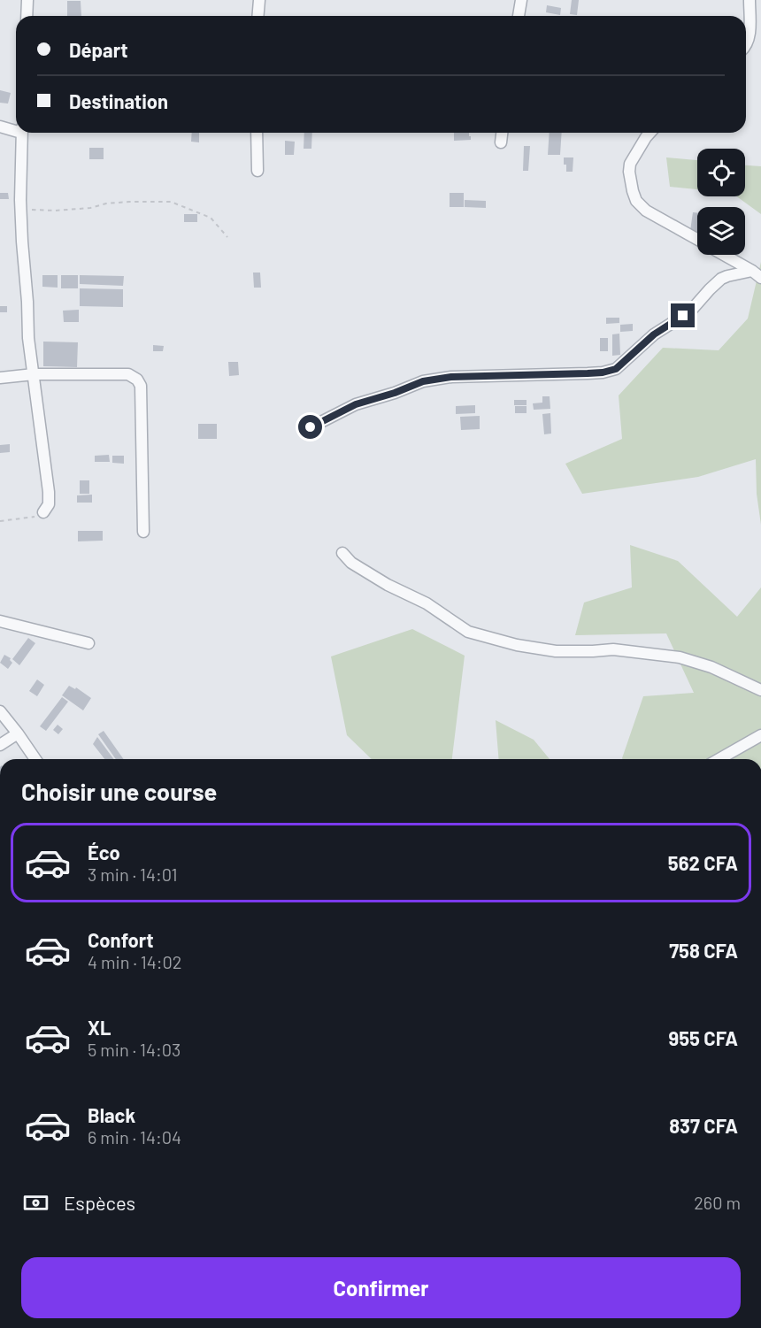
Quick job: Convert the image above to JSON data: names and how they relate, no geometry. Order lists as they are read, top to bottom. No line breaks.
{"page":{"banner":["Départ","Destination"],"heading":"Choisir une course","list":[{"name":"Éco","note":"3 min · 14:01","value":"562 CFA"},{"name":"Confort","note":"4 min · 14:02","value":"758 CFA"},{"name":"XL","note":"5 min · 14:03","value":"955 CFA"},{"name":"Black","note":"6 min · 14:04","value":"837 CFA"}],"pay":["Espèces","260 m"],"buttons":"Confirmer"}}
